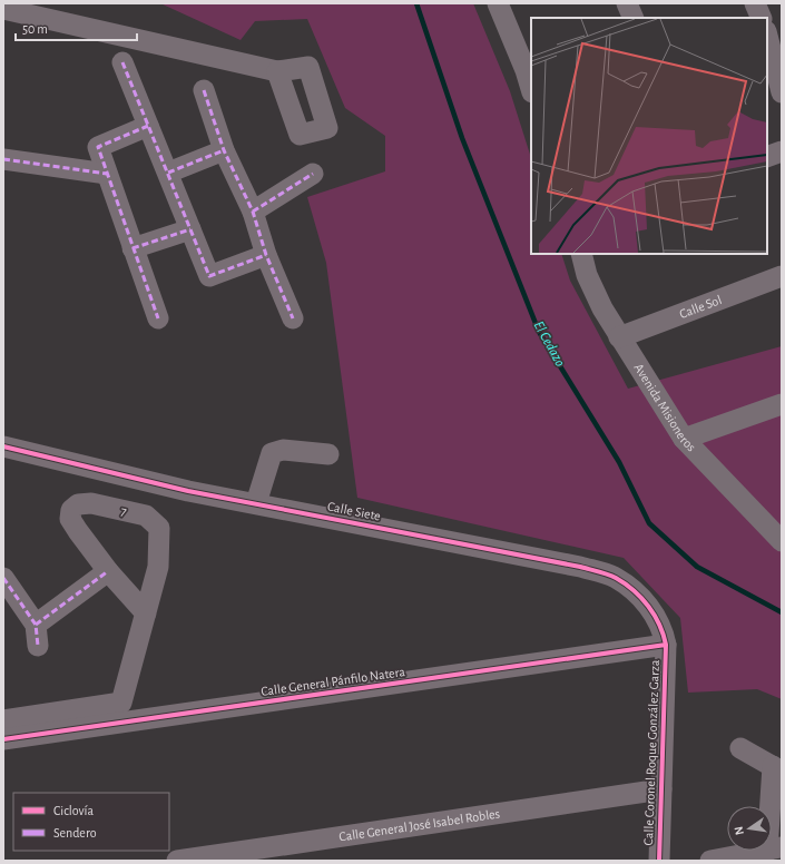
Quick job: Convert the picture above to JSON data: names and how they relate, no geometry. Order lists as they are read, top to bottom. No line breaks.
{"streets":{"street":["Calle Sol","Avenida Misioneros","7","Calle Siete","Calle General Pánfilo Natera","Calle Coronel Roque González Garza","Calle General José Isabel Robles"]},"crossings":[["Calle Sol","Avenida Misioneros"],["Calle Siete","Calle General Pánfilo Natera"],["Calle Siete","Calle Coronel Roque González Garza"],["Calle General Pánfilo Natera","Calle Coronel Roque González Garza"],["Calle Coronel Roque González Garza","Calle General José Isabel Robles"]],"water":["El Cedazo"],"legend":["Ciclovía","Sendero"],"scale_bar":"50 m","north":"left"}
